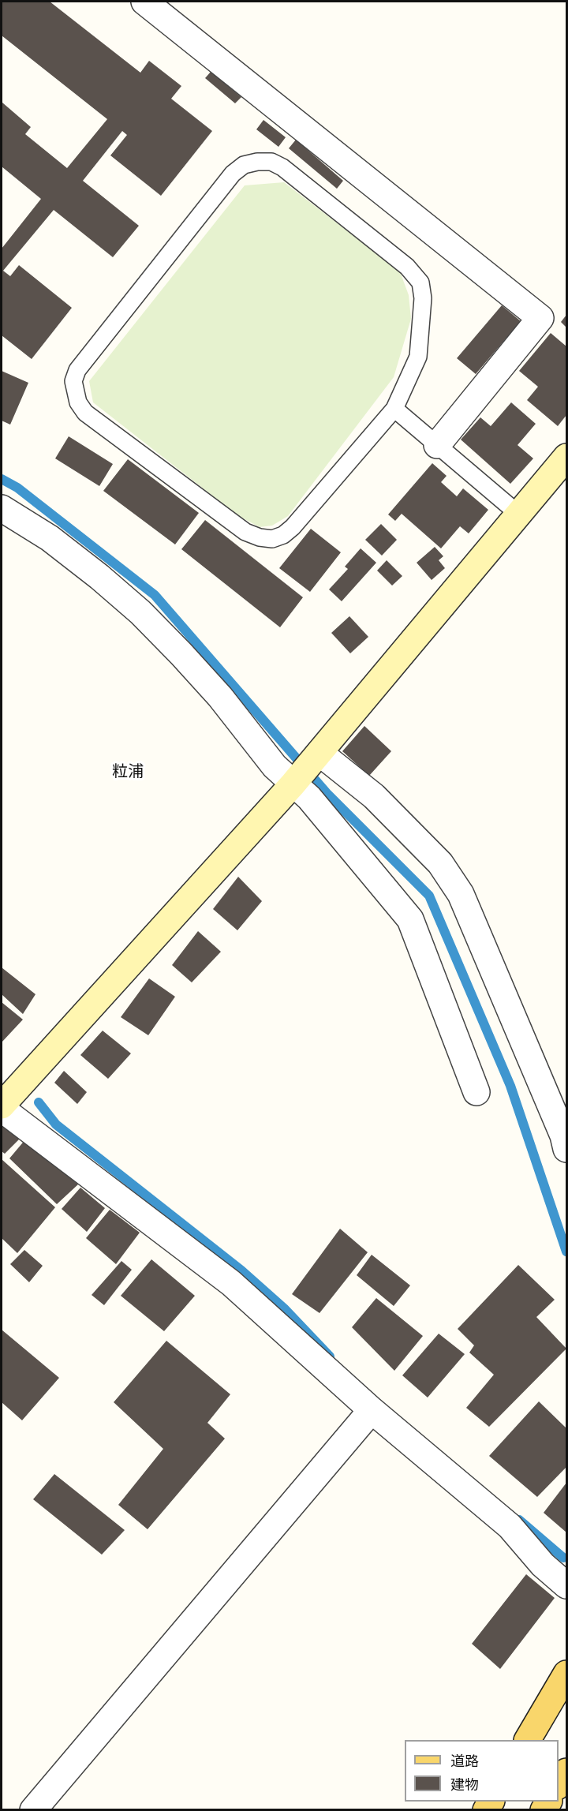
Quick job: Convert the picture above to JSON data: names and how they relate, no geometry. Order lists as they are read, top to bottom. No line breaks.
{"districts":["粒浦"],"legend":["道路","建物"]}
